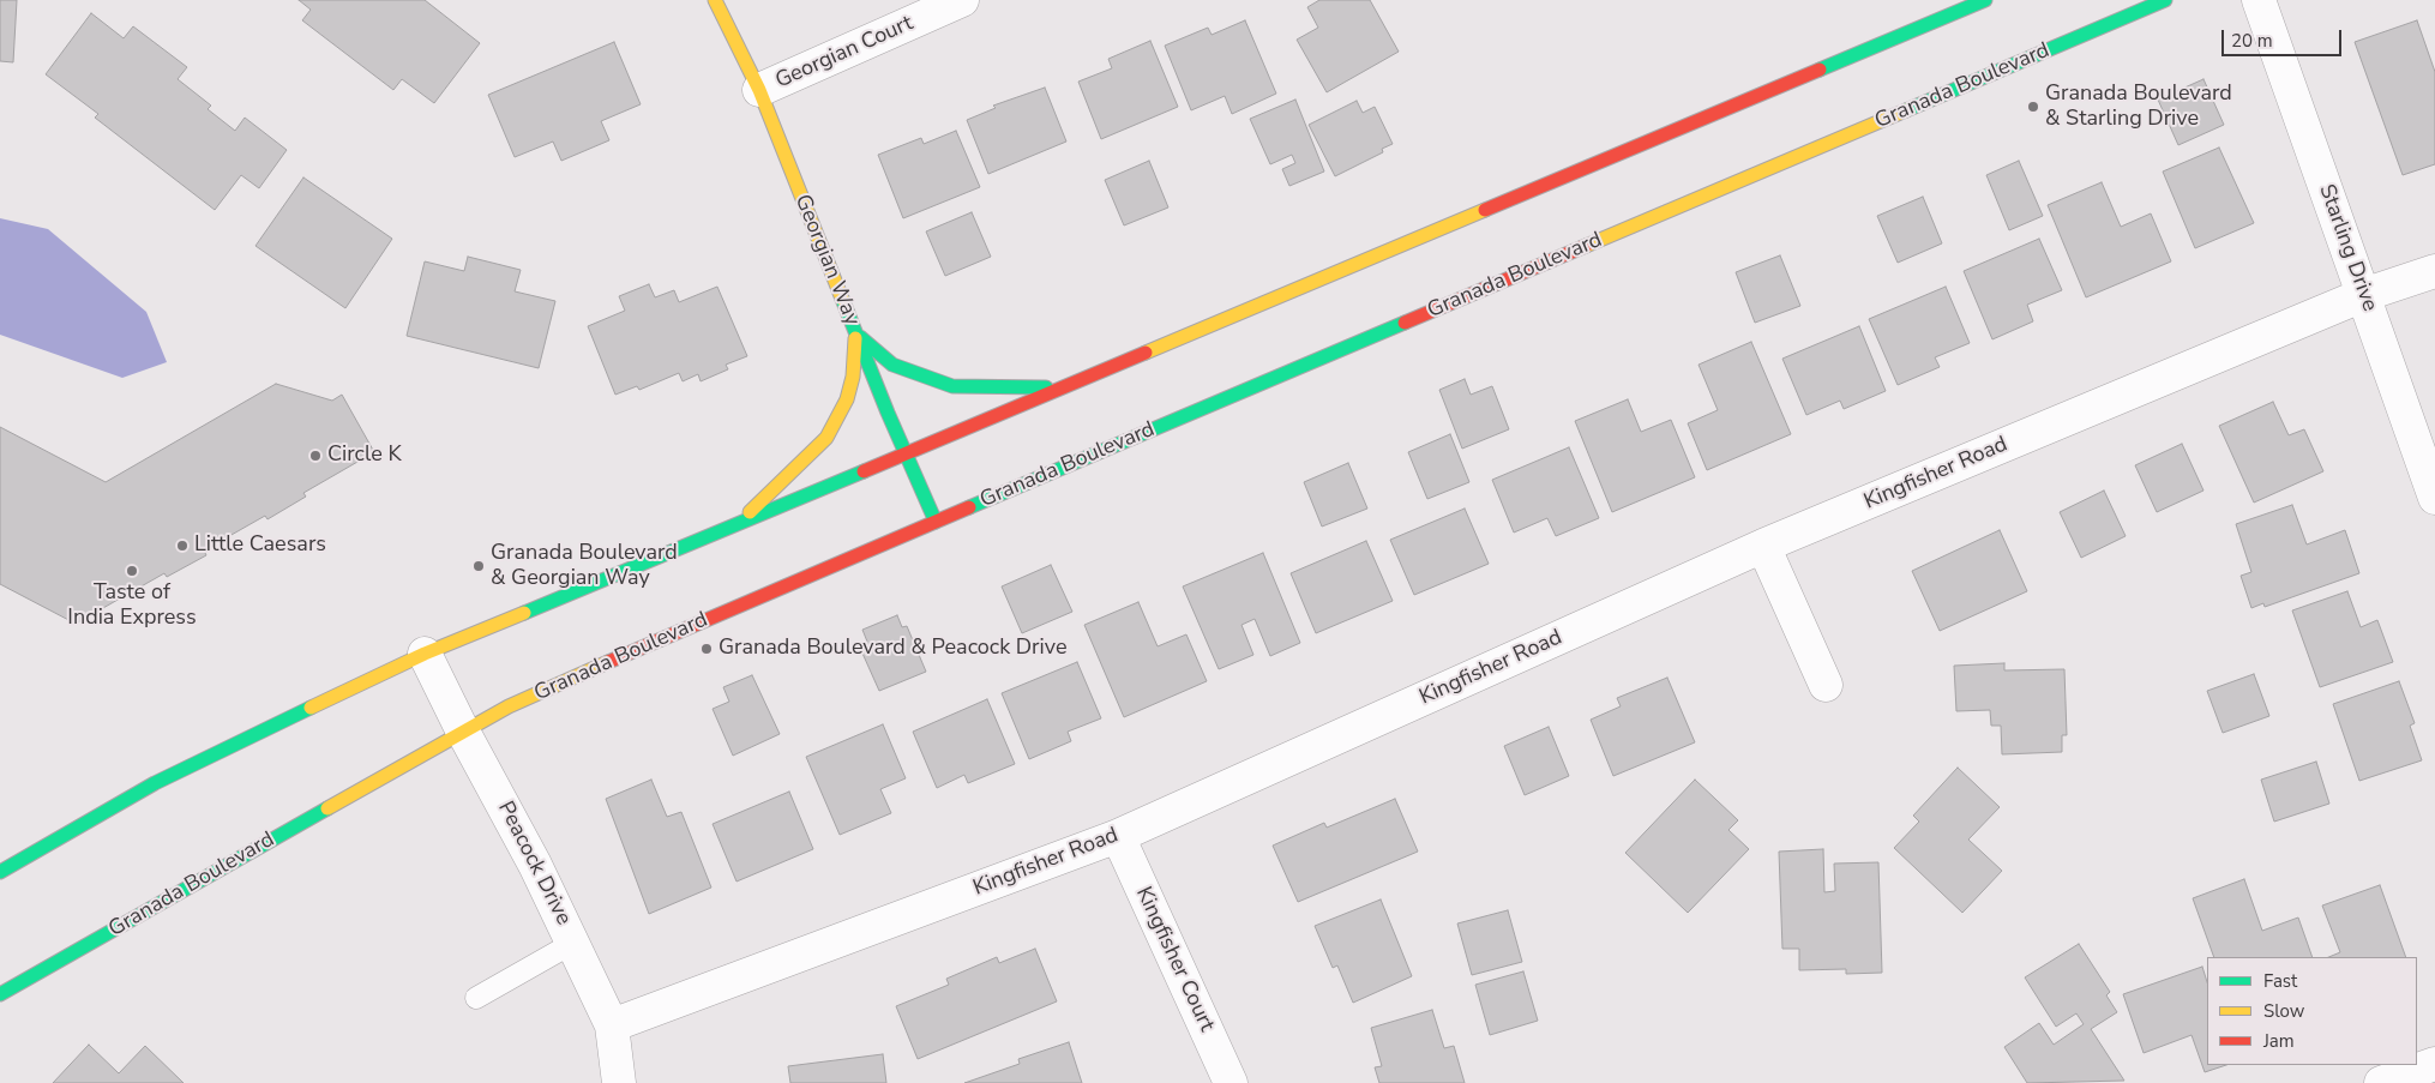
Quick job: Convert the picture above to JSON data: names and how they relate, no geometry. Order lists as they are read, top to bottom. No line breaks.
{"streets":{"main road":["Granada Boulevard","Georgian Way"],"street":["Georgian Court","Starling Drive","Kingfisher Road","Peacock Drive","Kingfisher Court"]},"crossings":[["Georgian Court","Georgian Way"],["Granada Boulevard","Georgian Way"],["Granada Boulevard","Peacock Drive"],["Starling Drive","Kingfisher Road"],["Kingfisher Road","Peacock Drive"],["Kingfisher Road","Kingfisher Court"]],"places":["Granada Boulevard & Starling Drive","Circle K","Little Caesars","Granada Boulevard & Georgian Way","Taste of India Express","Granada Boulevard & Peacock Drive"],"legend":["Fast","Slow","Jam"],"scale_bar":"20 m"}
